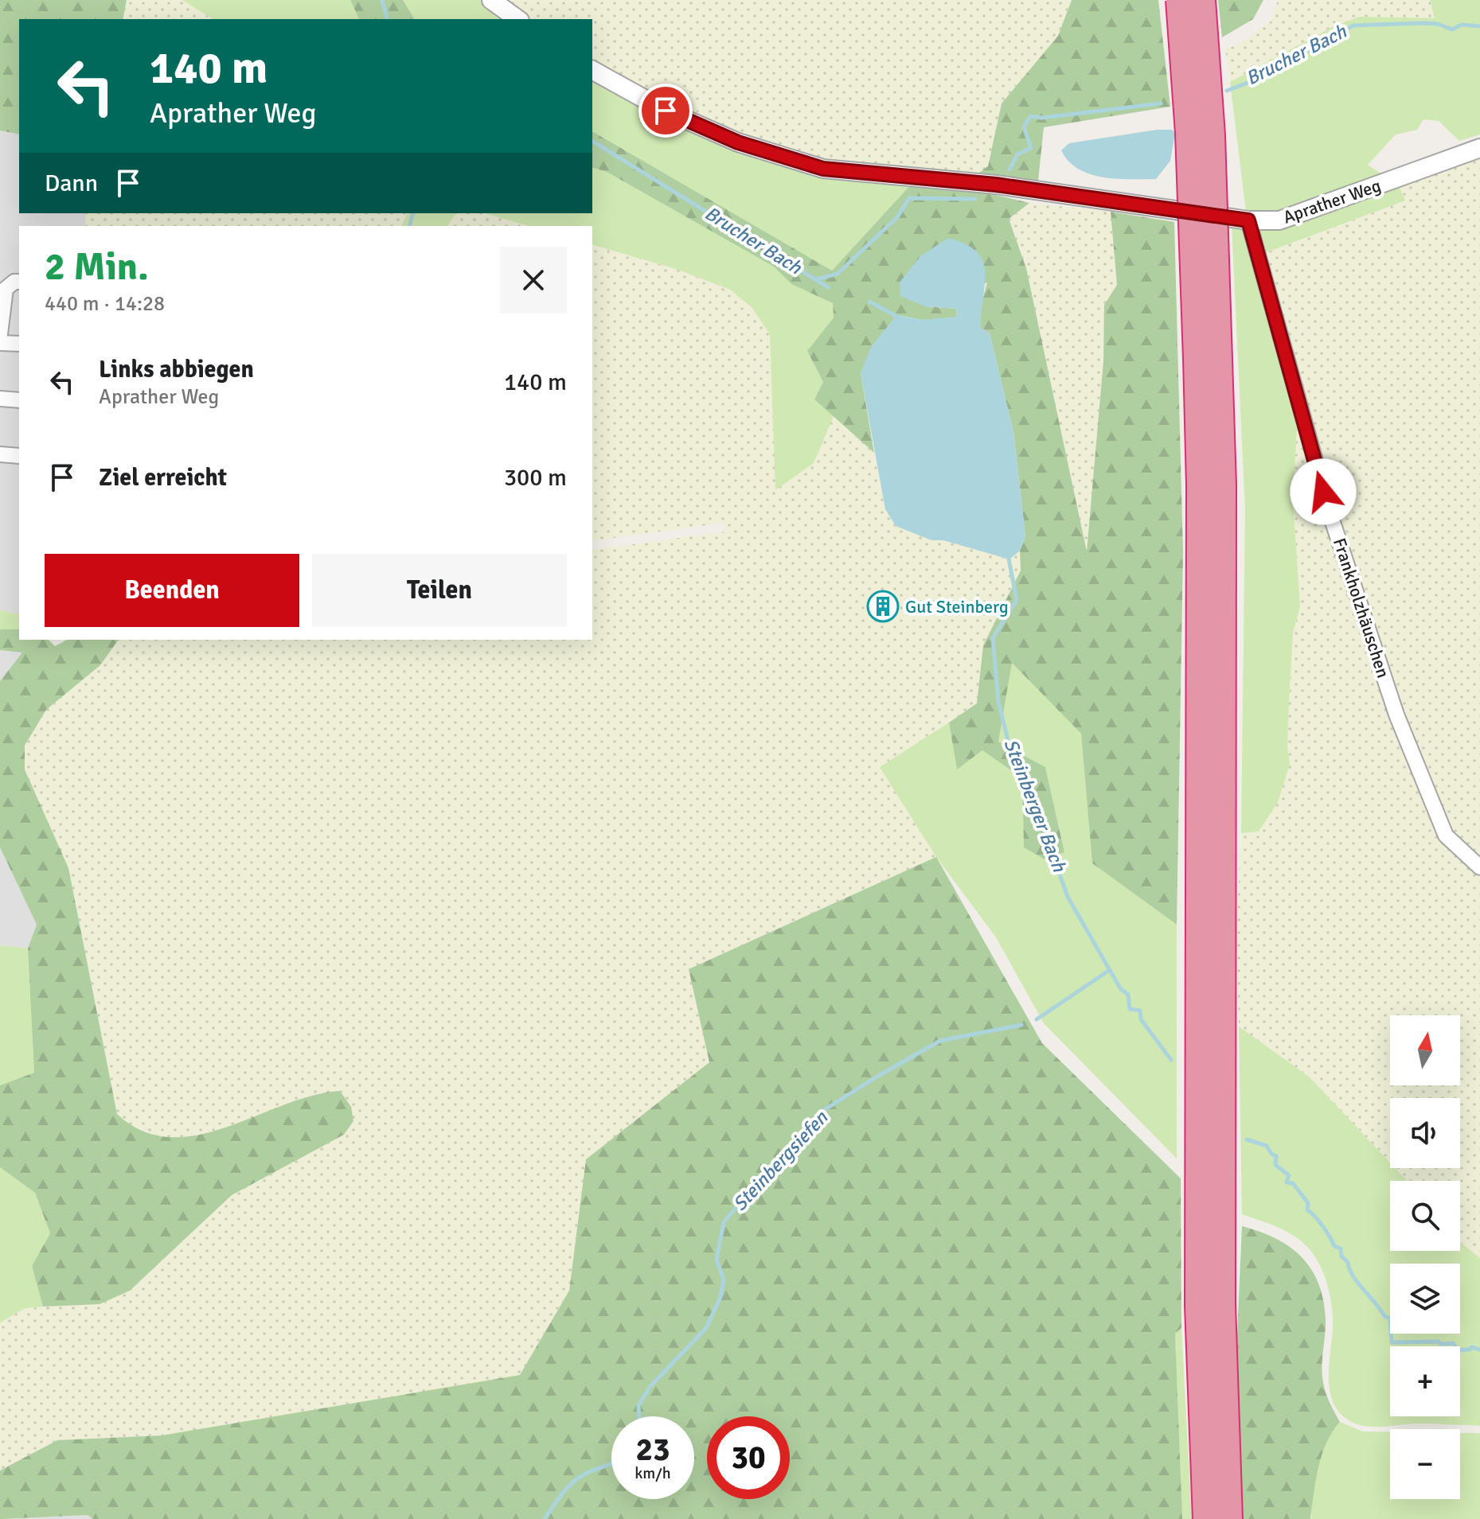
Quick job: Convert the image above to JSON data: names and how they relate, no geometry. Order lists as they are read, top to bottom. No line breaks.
{"streets":{"street":["Aprather Weg","Frankholzhäuschen"]},"crossings":[["Aprather Weg","Frankholzhäuschen"]],"water":["Brucher Bach","Steinberger Bach","Steinbergsiefen"],"places":{"building":["Gut Steinberg"]},"north":"top","page":{"turn":["140 m","Aprather Weg"],"then":"Dann","heading":["2 Min.","440 m · 14:28"],"list":[{"name":"Links abbiegen","note":"Aprather Weg","value":"140 m"},{"name":"Ziel erreicht","value":"300 m"}],"buttons":["Beenden","Teilen"],"map_buttons":["+","−"],"speed":"23 km/h","limit":"30"}}
